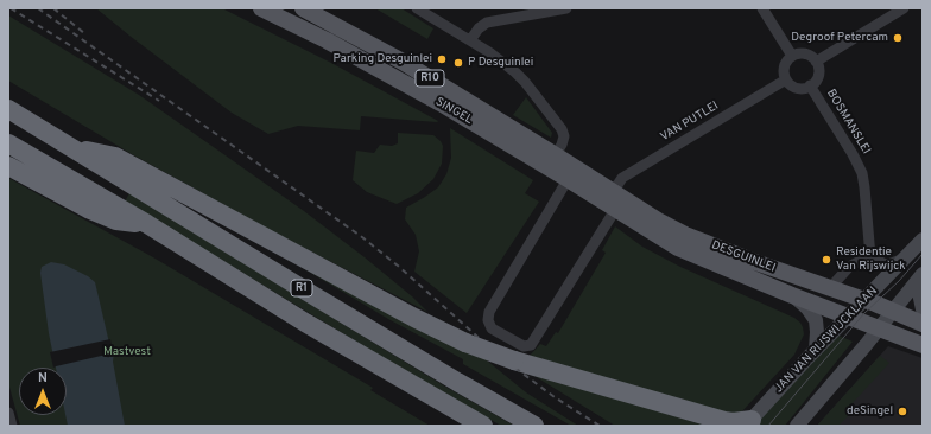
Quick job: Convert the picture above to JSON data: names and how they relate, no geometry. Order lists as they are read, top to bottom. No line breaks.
{"streets":{"highway":["R1"],"main road":["R10","SINGEL","DESGUINLEI","JAN VAN RIJSWIJCKLAAN"],"street":["VAN PUTLEI","BOSMANSLEI"]},"crossings":[["SINGEL","DESGUINLEI"],["VAN PUTLEI","BOSMANSLEI"],["VAN PUTLEI","DESGUINLEI"],["DESGUINLEI","JAN VAN RIJSWIJCKLAAN"]],"parks":["Mastvest"],"places":["Degroof Petercam","Parking Desguinlei","P Desguinlei","Residentie Van Rijswijck","deSingel"],"north":"top"}
